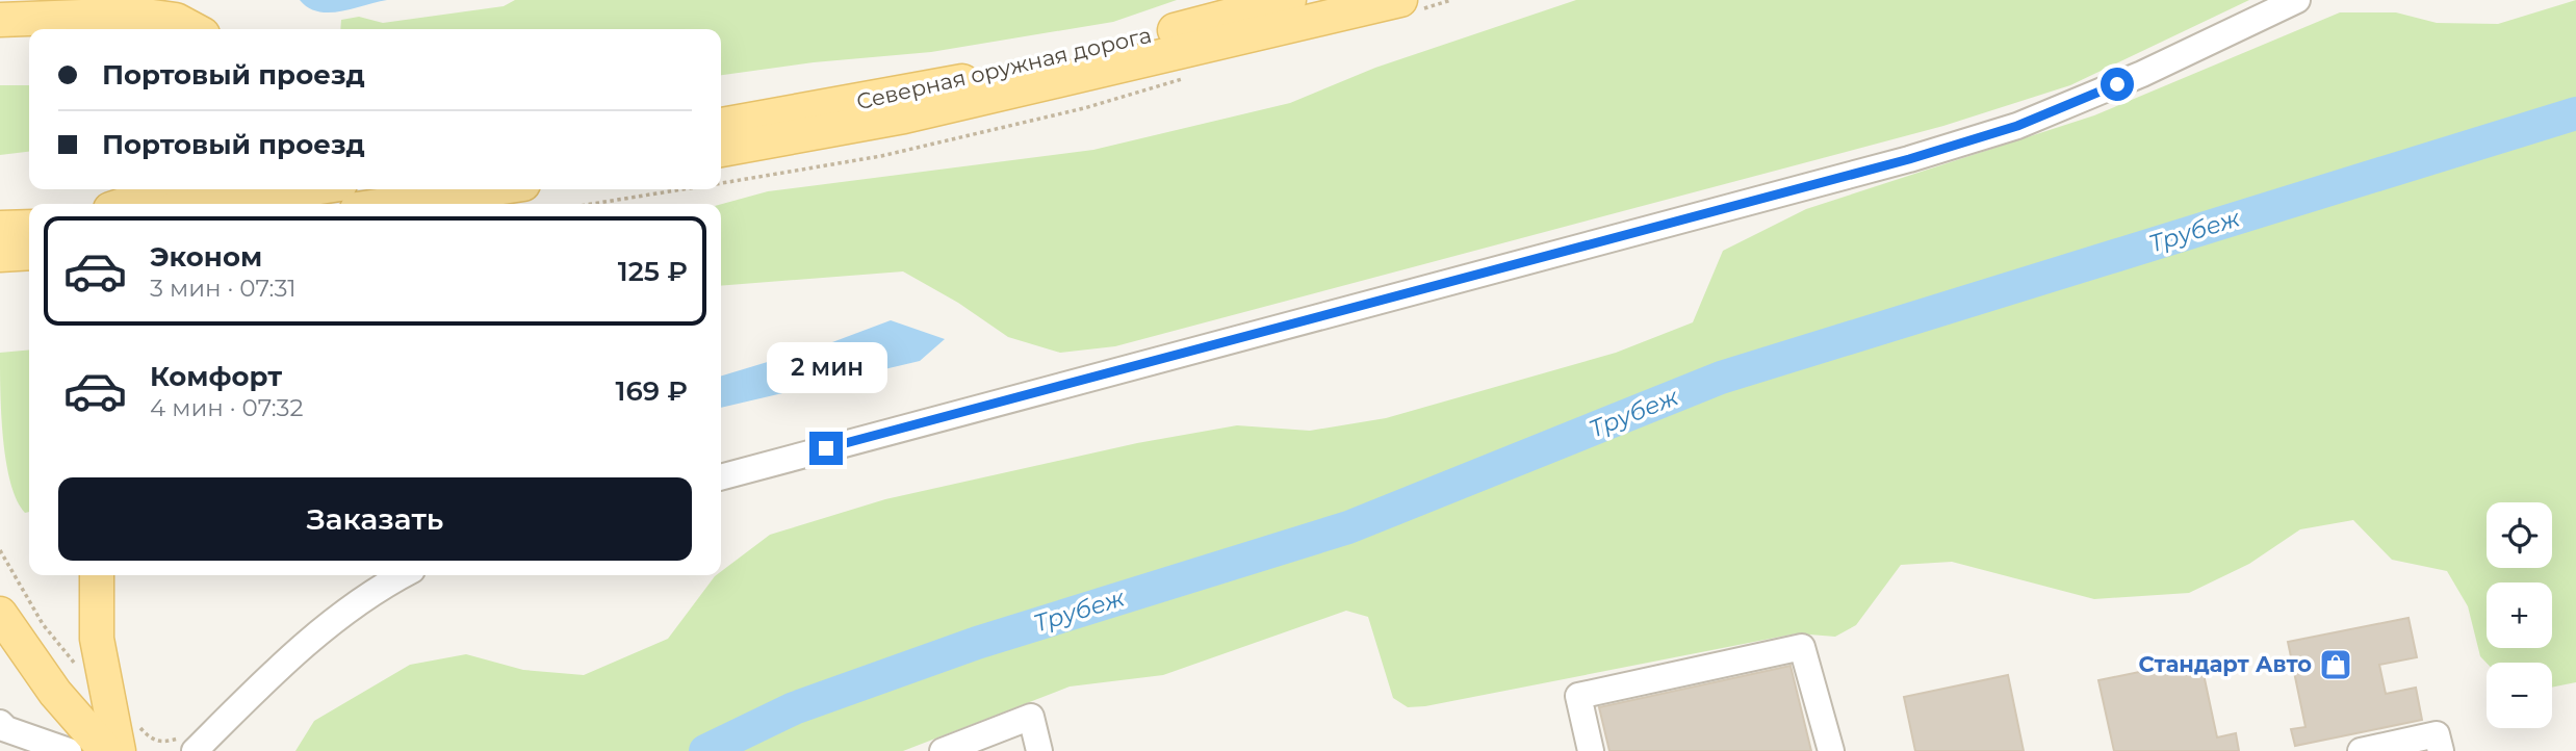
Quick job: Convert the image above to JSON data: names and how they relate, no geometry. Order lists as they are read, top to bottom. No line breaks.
{"streets":{"main road":["Северная оружная дорога"]},"water":["Трубеж"],"places":{"shop":["Стандарт Авто"]},"page":{"banner":["Портовый проезд","Портовый проезд"],"list":[{"name":"Эконом","note":"3 мин · 07:31","value":"125 ₽"},{"name":"Комфорт","note":"4 мин · 07:32","value":"169 ₽"}],"bubble":"2 мин","buttons":"Заказать","map_buttons":["+","−"]}}
